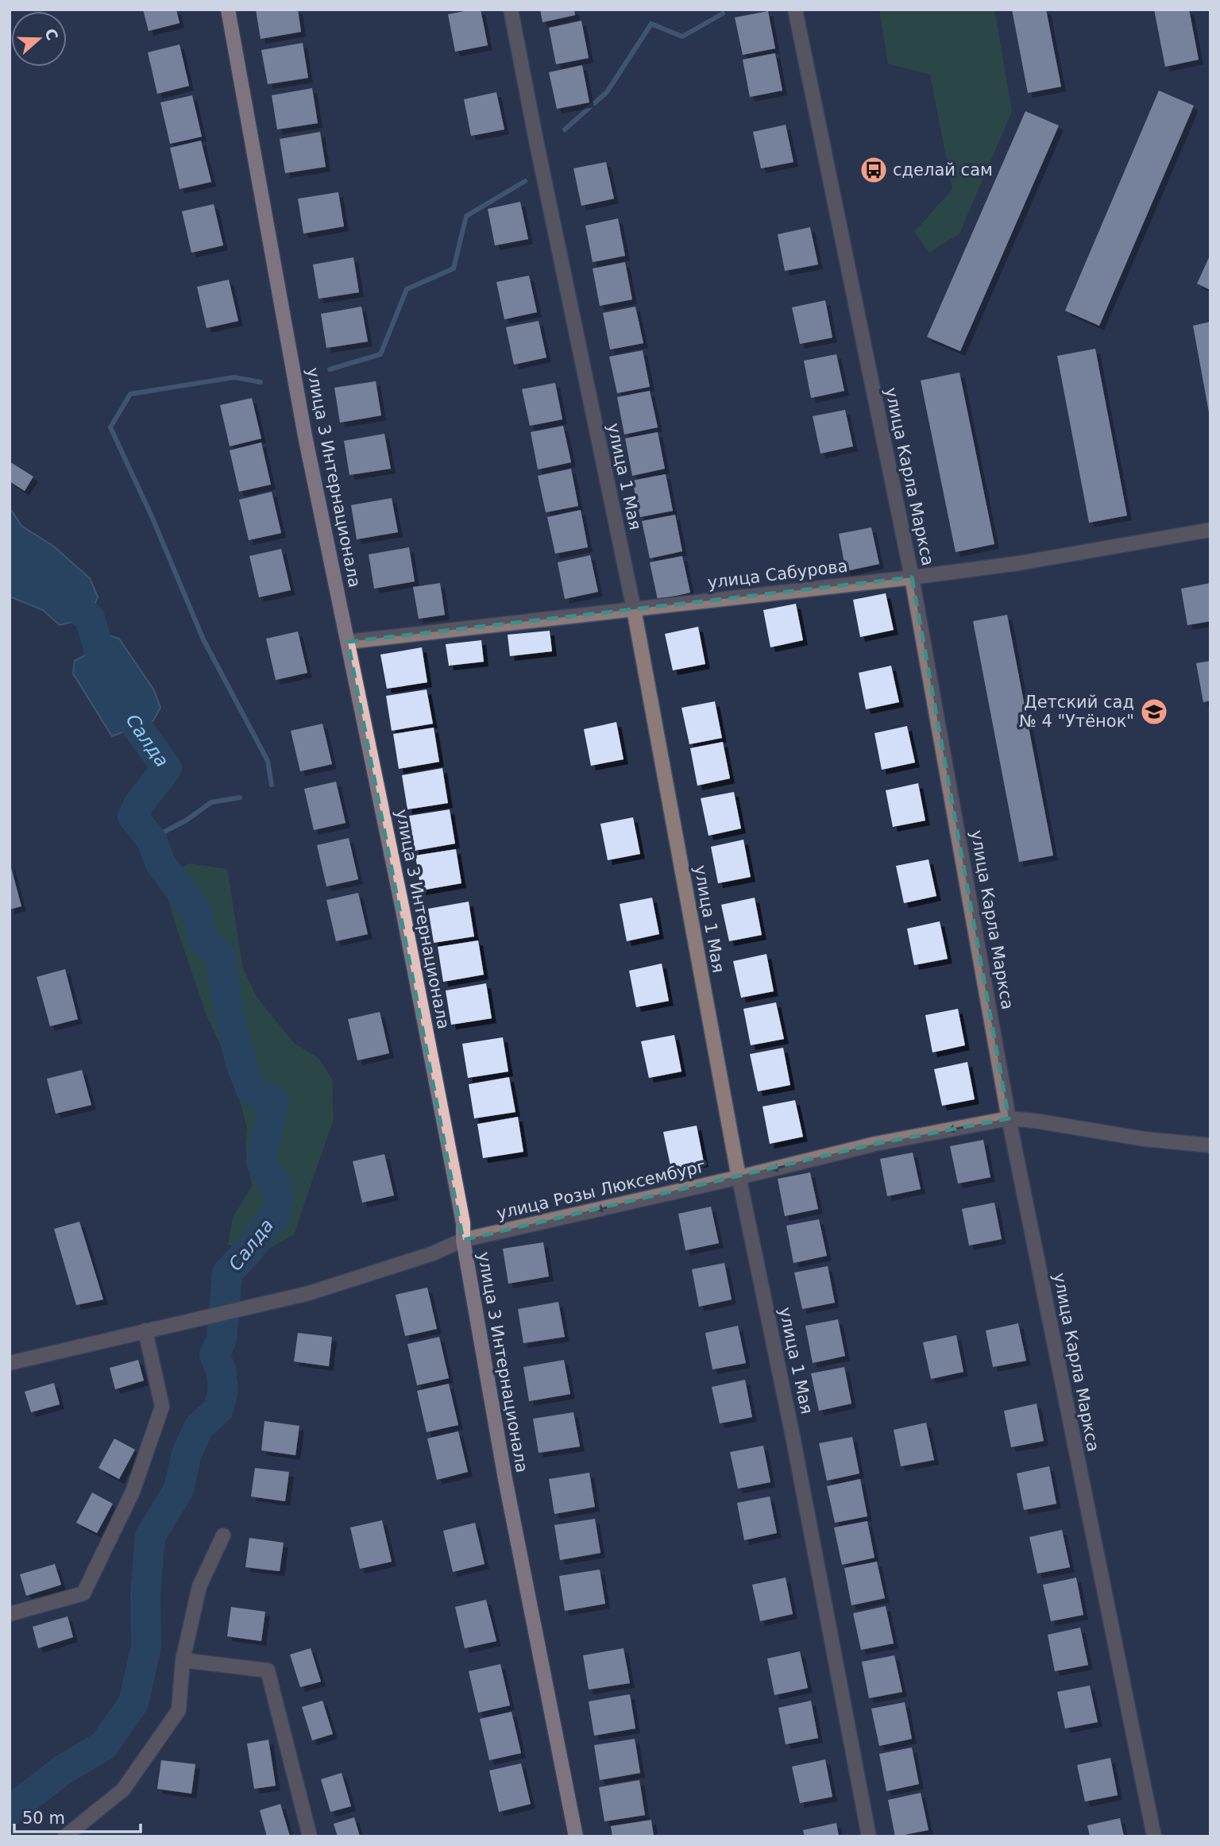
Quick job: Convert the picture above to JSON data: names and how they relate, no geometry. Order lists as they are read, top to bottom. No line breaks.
{"streets":{"main road":["улица 3 Интернационала"],"street":["улица 1 Мая","улица Карла Маркса","улица Сабурова","улица Розы Люксембург"]},"crossings":[["улица 1 Мая","улица Сабурова"],["улица 1 Мая","улица Розы Люксембург"],["улица Карла Маркса","улица Сабурова"],["улица Карла Маркса","улица Розы Люксембург"],["улица 3 Интернационала","улица Сабурова"],["улица 3 Интернационала","улица Розы Люксембург"]],"one_way":["улица Розы Люксембург"],"water":["Салда"],"places":{"bus stop":["сделай сам"],"school or university":["Детский сад № 4 \"Утёнок\""]},"scale_bar":"50 m","north":"right"}
